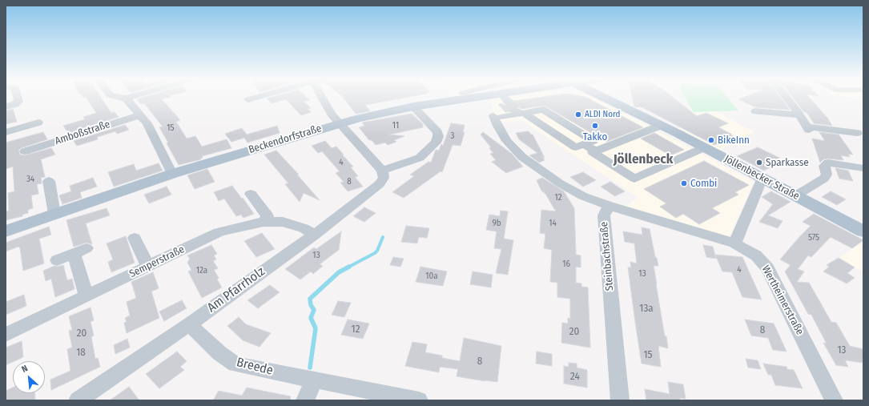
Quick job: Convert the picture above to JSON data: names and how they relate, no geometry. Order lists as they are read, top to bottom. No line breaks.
{"streets":{"main road":["Beckendorfstraße","Jöllenbecker Straße"],"street":["Amboßstraße","Steinbachstraße","Semperstraße","Am Pfarrholz","Wertheimerstraße","Breede"]},"crossings":[["Steinbachstraße","Wertheimerstraße"],["Semperstraße","Am Pfarrholz"],["Am Pfarrholz","Breede"]],"districts":["Jöllenbeck"],"places":["ALDI Nord","Takko","BikeInn","Sparkasse","Combi"],"house_numbers":["11","15","3","4","34","8","12","9b","14","575","13","16","4","12a","13","10a","13a","12","8","20","20","13","18","15","8","24"],"north":"top left"}
